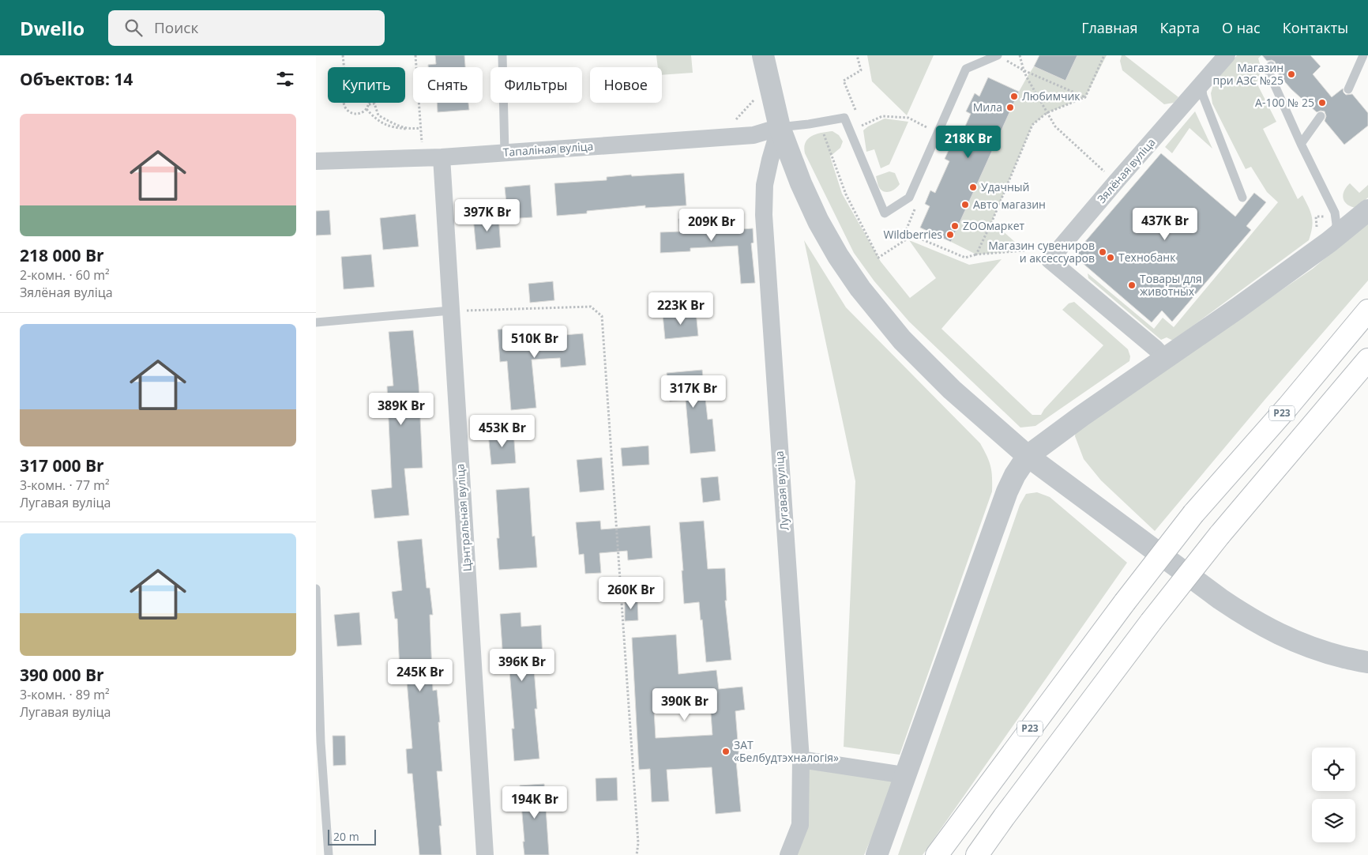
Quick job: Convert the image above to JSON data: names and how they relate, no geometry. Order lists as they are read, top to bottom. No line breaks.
{"streets":{"highway":["Р23"],"street":["Тапаліная вуліца","Зялёная вуліца","Лугавая вуліца","Цэнтральная вуліца"]},"crossings":[["Тапаліная вуліца","Лугавая вуліца"],["Тапаліная вуліца","Цэнтральная вуліца"]],"places":["Магазин при АЗС №25","Любимчик","А-100 № 25","Мила","Удачный","Авто магазин","ZOOмаркет","Wildberries","Магазин сувениров и аксессуаров","Технобанк","Товары для животных","ЗАТ «Белбудтэхналогія»"],"scale_bar":"20 m","page":{"header":"Dwello","search":"Поиск","nav":["Главная","Карта","О нас","Контакты"],"heading":"Объектов: 14","chip":["Купить","Снять","Фильтры","Новое"],"list":[{"name":"218 000 Br","note":"2-комн. · 60 m² · Зялёная вуліца"},{"name":"317 000 Br","note":"3-комн. · 77 m² · Лугавая вуліца"},{"name":"390 000 Br","note":"3-комн. · 89 m² · Лугавая вуліца"}],"price":["218K Br","397K Br","437K Br","209K Br","223K Br","510K Br","317K Br","389K Br","453K Br","260K Br","396K Br","245K Br","390K Br","194K Br"],"scale":"20 m"}}
